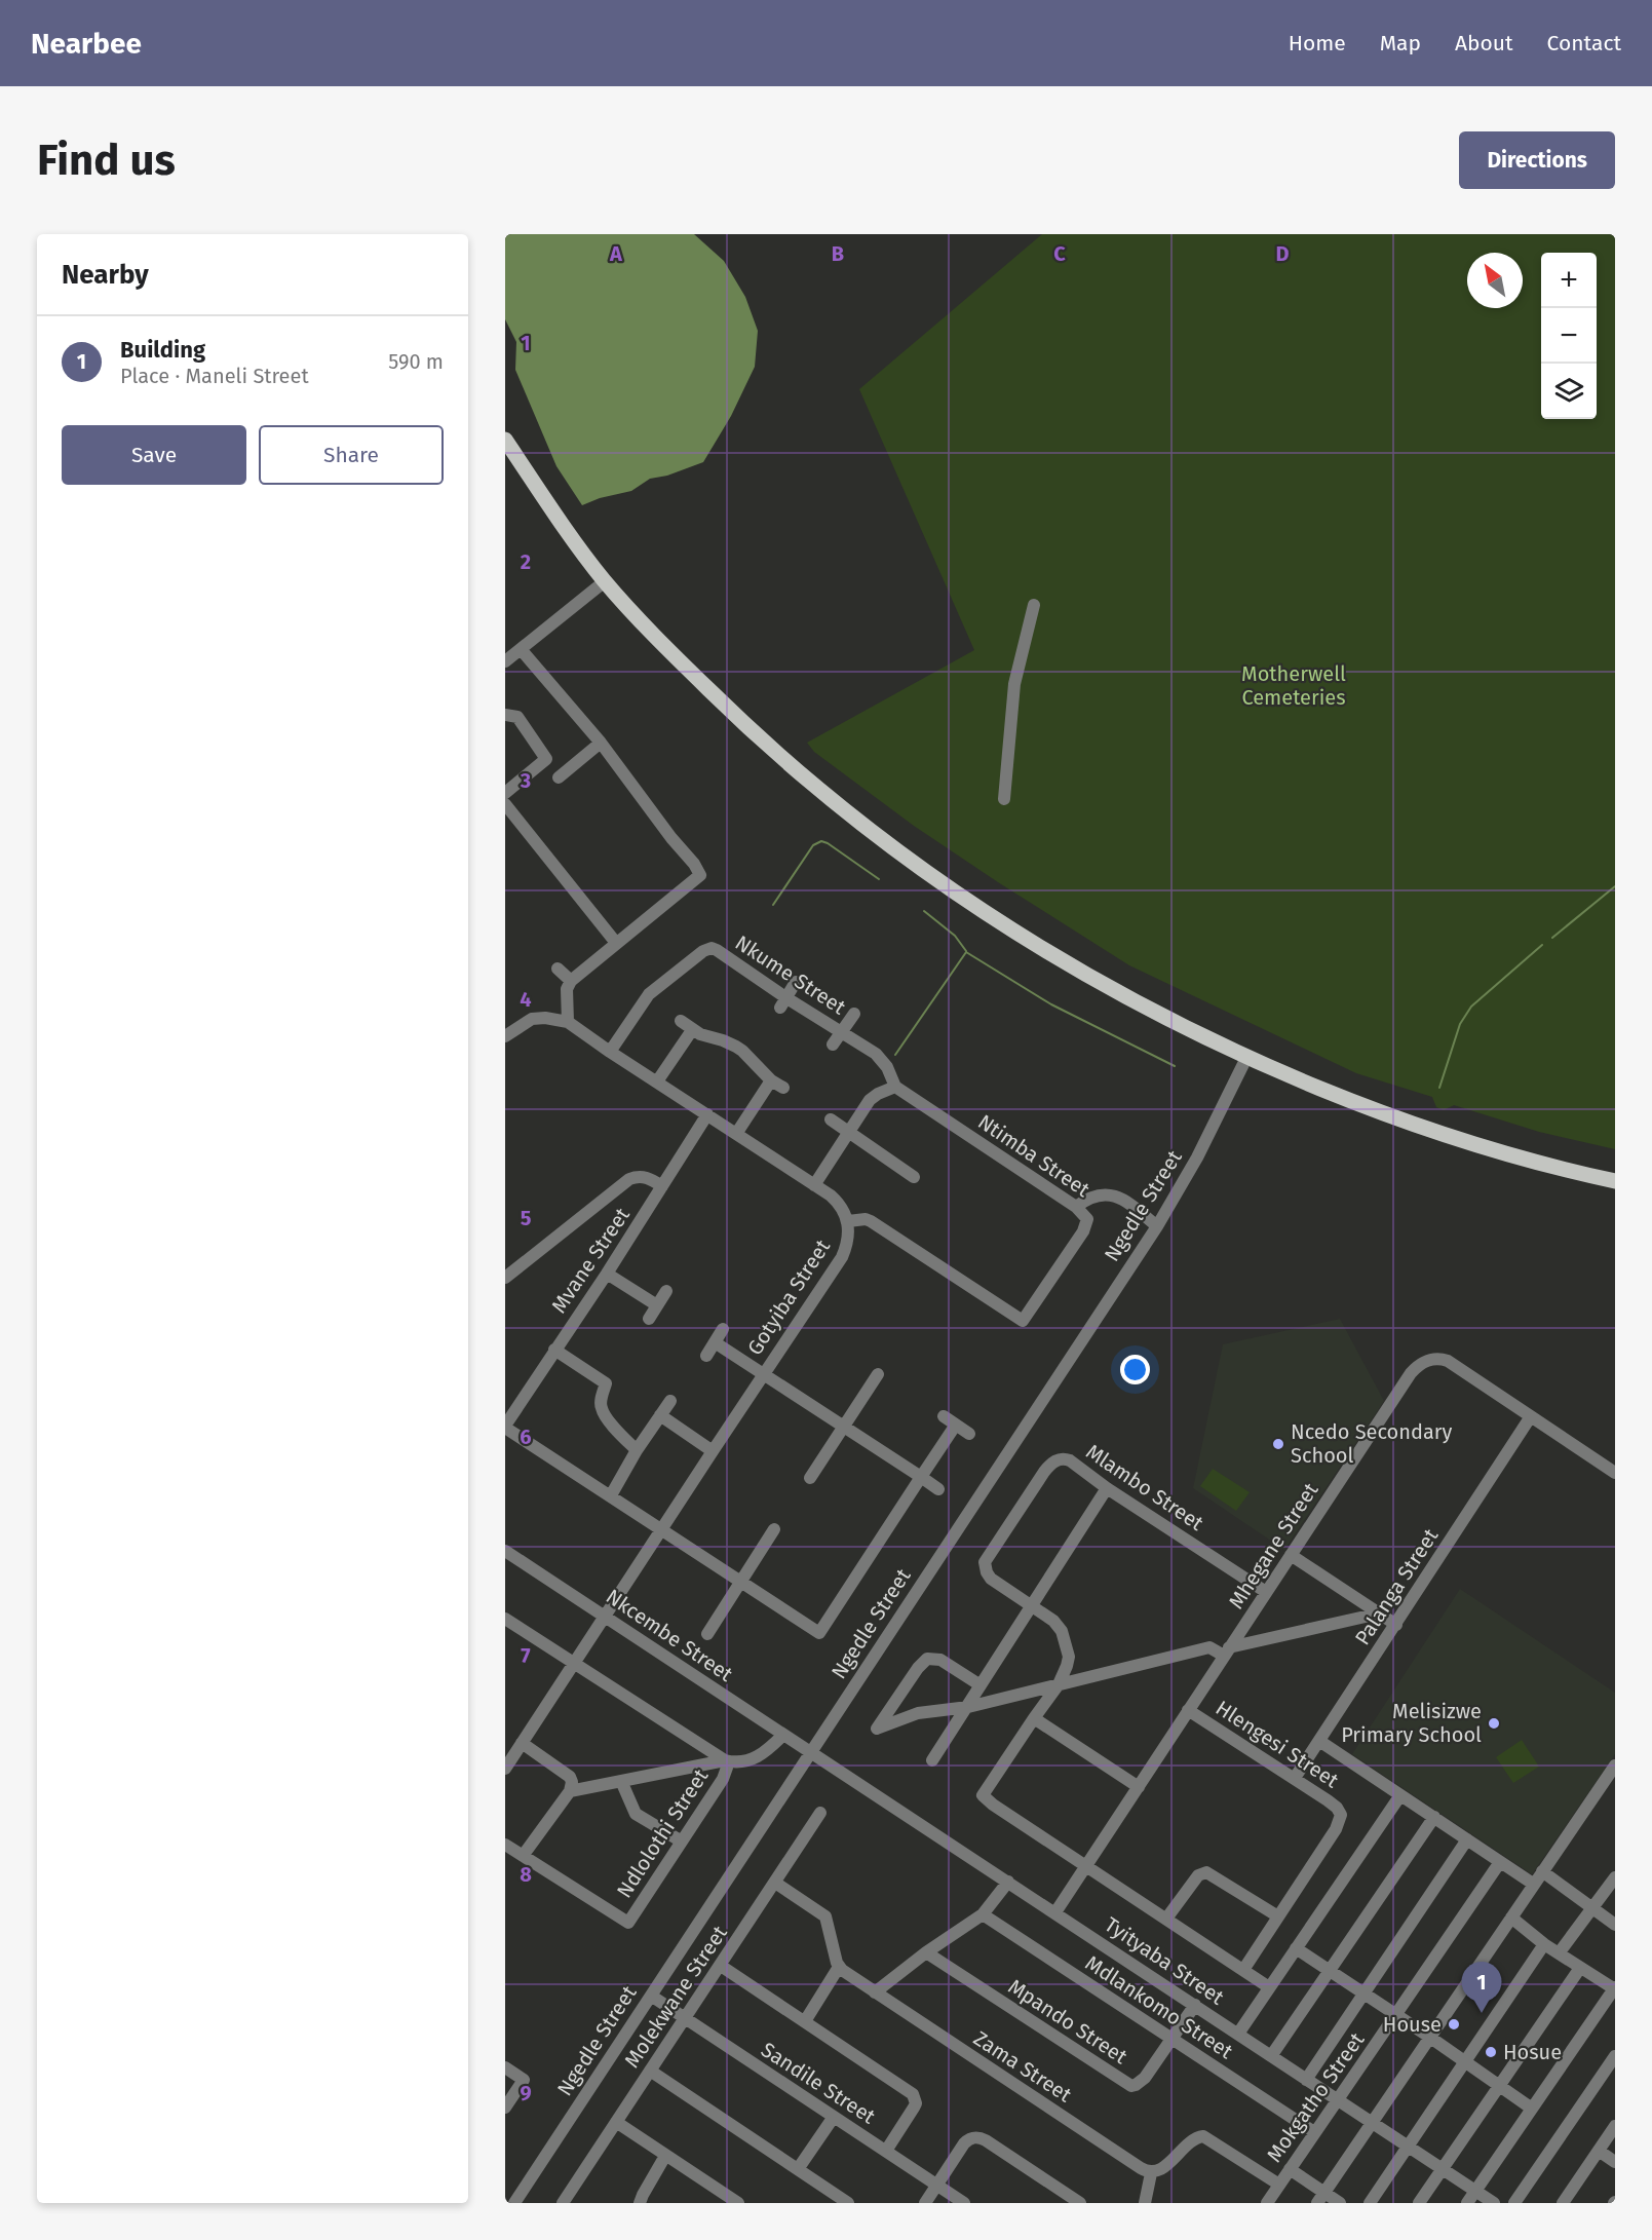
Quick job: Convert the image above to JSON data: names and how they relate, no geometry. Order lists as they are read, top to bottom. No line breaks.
{"streets":{"street":["Nkume Street","Ntimba Street","Ngedle Street","Mvane Street","Gotyiba Street","Mlambo Street","Mhegane Street","Palanga Street","Nkcembe Street","Hlengesi Street","Ndlolothi Street","Tyityaba Street","Molekwane Street","Mdlankomo Street","Mpando Street","Zama Street","Sandile Street","Mokgatho Street"]},"crossings":[["Nkume Street","Ntimba Street"],["Nkume Street","Gotyiba Street"],["Ntimba Street","Gotyiba Street"],["Ngedle Street","Nkcembe Street"],["Ngedle Street","Tyityaba Street"],["Ngedle Street","Sandile Street"],["Mvane Street","Gotyiba Street"],["Gotyiba Street","Nkcembe Street"],["Gotyiba Street","Ndlolothi Street"],["Mlambo Street","Mhegane Street"],["Mhegane Street","Palanga Street"],["Mhegane Street","Hlengesi Street"],["Mhegane Street","Tyityaba Street"],["Palanga Street","Hlengesi Street"],["Nkcembe Street","Tyityaba Street"],["Tyityaba Street","Mpando Street"],["Tyityaba Street","Mokgatho Street"],["Molekwane Street","Sandile Street"],["Mdlankomo Street","Mpando Street"],["Mdlankomo Street","Mokgatho Street"]],"parks":["Motherwell Cemeteries"],"places":["Ncedo Secondary School","Melisizwe Primary School","House","Hosue"],"north":"top left","page":{"header":"Nearbee","nav":["Home","Map","About","Contact"],"buttons":["Directions",["Save","Share"]],"title":"Find us","heading":"Nearby","map_buttons":["+","−"],"list":[{"mark":"1","name":"Building","note":"Place · Maneli Street","value":"590 m"}],"pins":"1"},"grid":{"columns":["A","B","C","D"],"rows":["1","2","3","4","5","6","7","8","9"]}}
